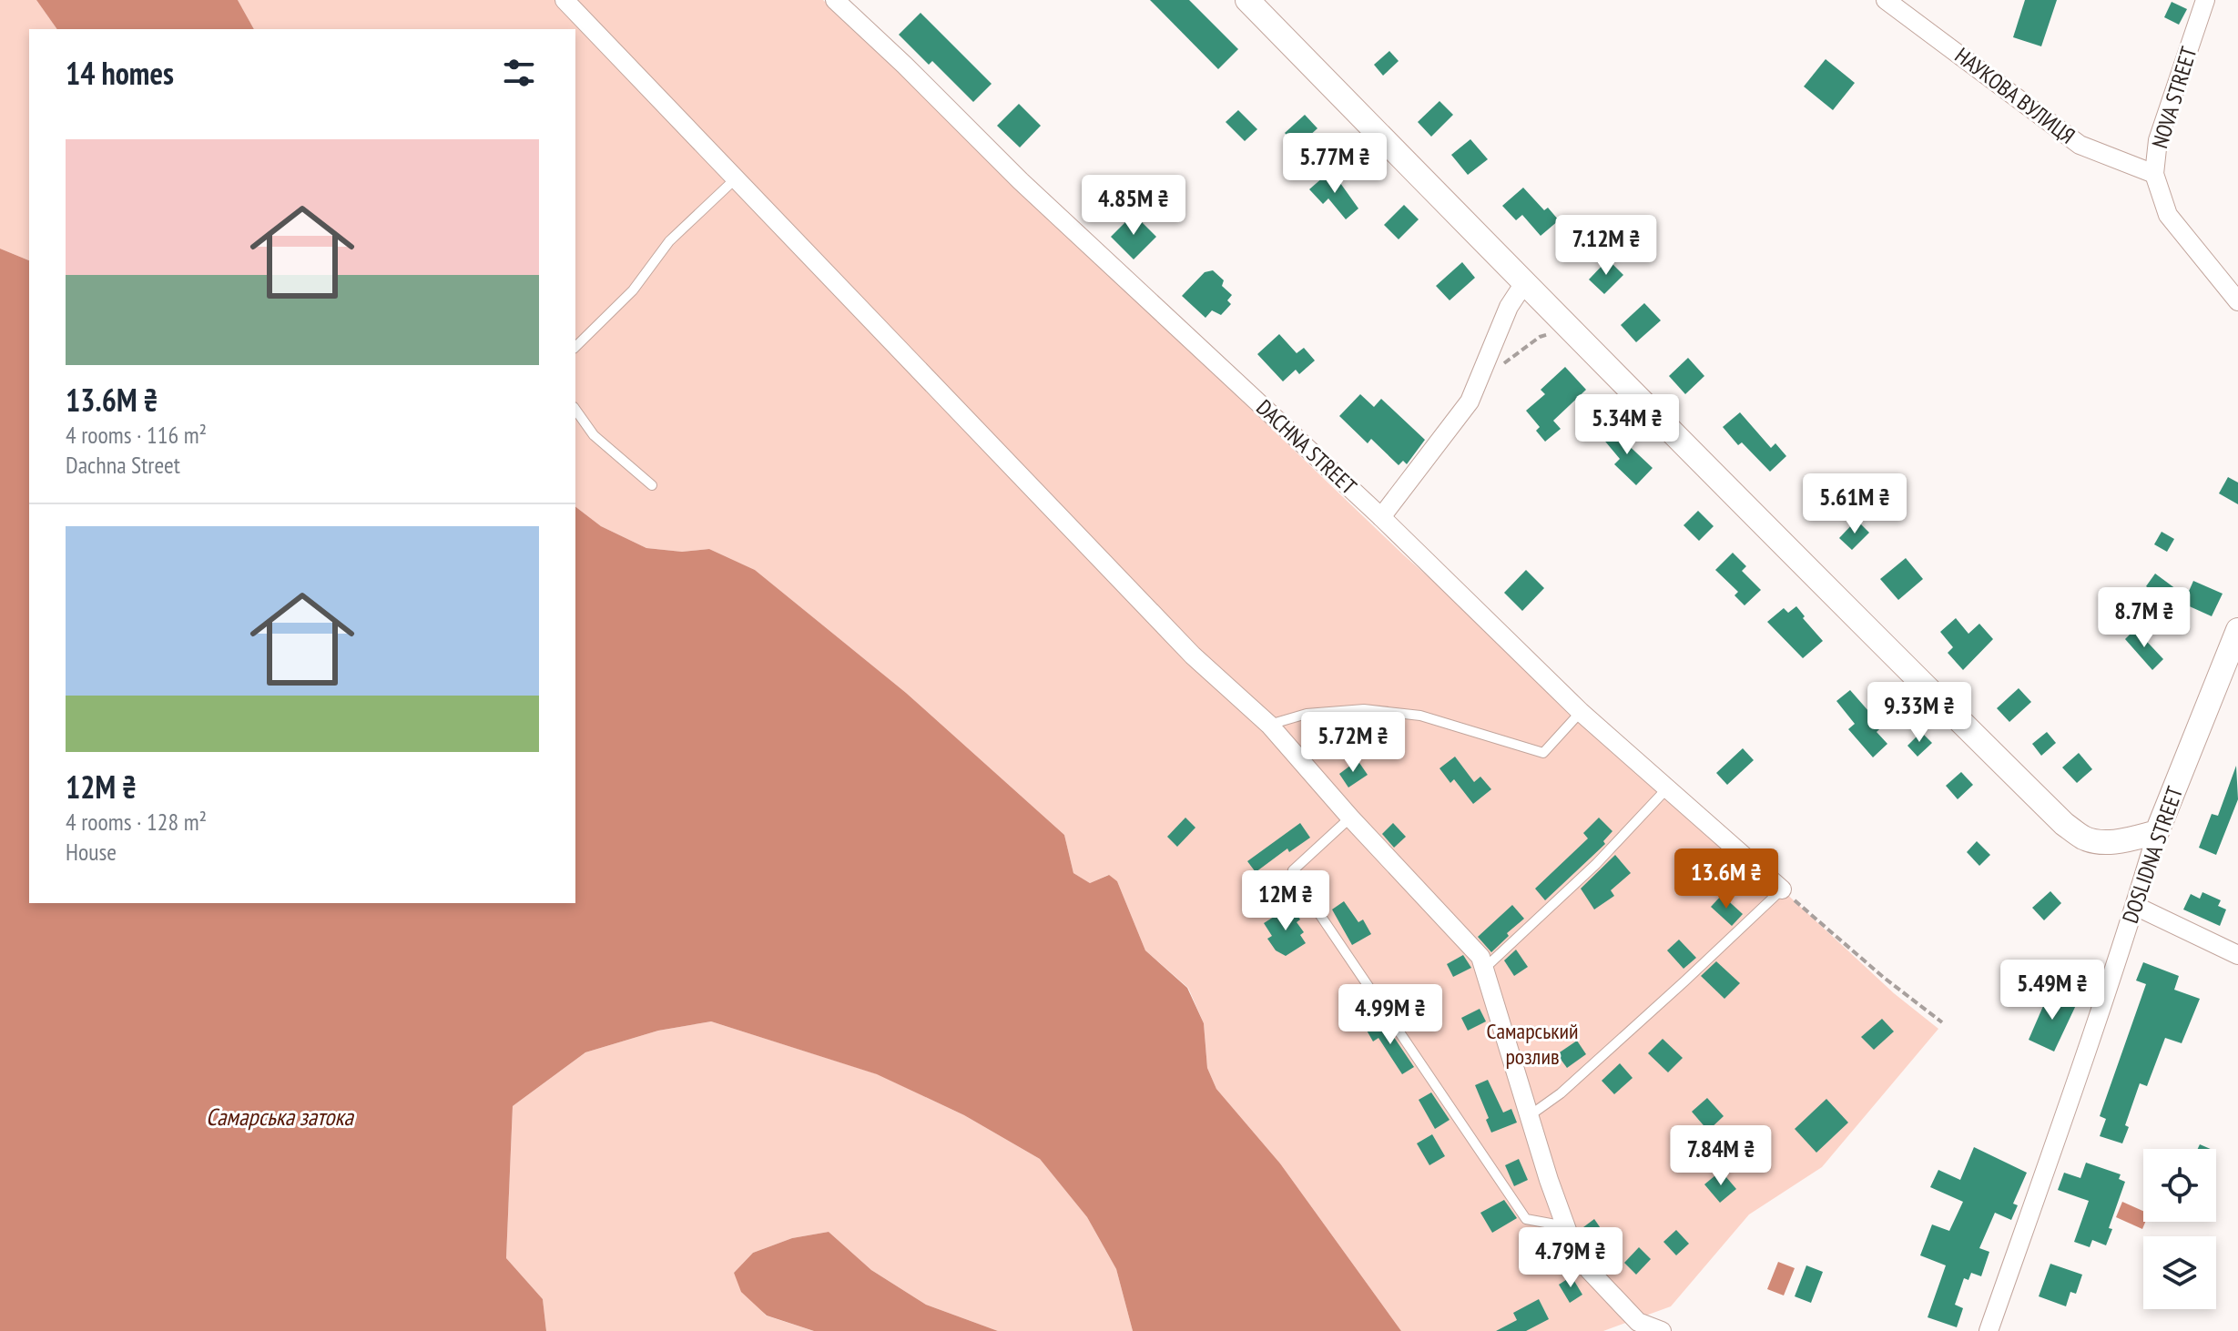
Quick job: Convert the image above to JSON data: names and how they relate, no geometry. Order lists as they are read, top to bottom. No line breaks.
{"streets":{"street":["НАУКОВА ВУЛИЦЯ","NOVA STREET","DACHNA STREET","DOSLIDNA STREET"]},"crossings":[["НАУКОВА ВУЛИЦЯ","NOVA STREET"]],"water":["Самарська затока"],"parks":["Самарський розлив"],"page":{"heading":"14 homes","list":[{"name":"13.6M ₴","note":"4 rooms · 116 m² · Dachna Street"},{"name":"12M ₴","note":"4 rooms · 128 m² · House"}],"price":["5.77M ₴","4.85M ₴","7.12M ₴","5.34M ₴","5.61M ₴","8.7M ₴","9.33M ₴","5.72M ₴","13.6M ₴","12M ₴","5.49M ₴","4.99M ₴","7.84M ₴","4.79M ₴"]}}
